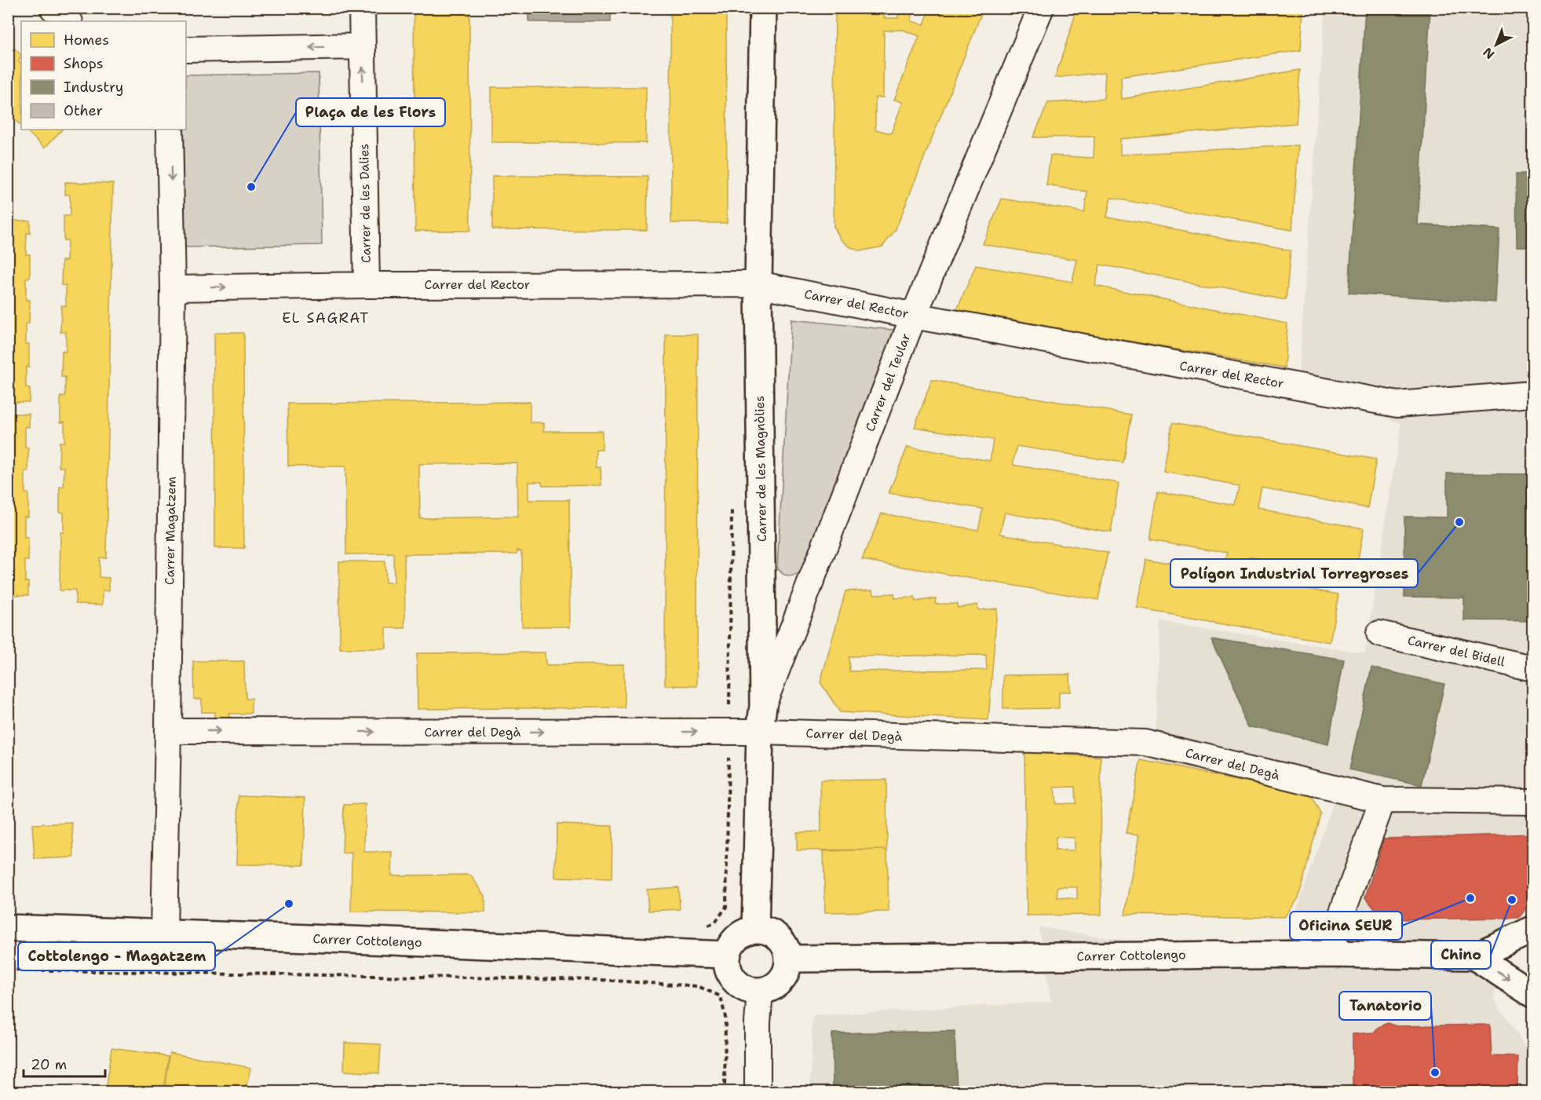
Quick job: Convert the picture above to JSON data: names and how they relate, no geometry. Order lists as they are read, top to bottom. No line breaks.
{"streets":{"street":["Carrer de les Dalies","Carrer del Rector","Carrer del Teular","Carrer de les Magnòlies","Carrer Magatzem","Carrer del Bidell","Carrer del Degà","Carrer Cottolengo"]},"crossings":[["Carrer de les Dalies","Carrer del Rector"],["Carrer del Rector","Carrer del Teular"],["Carrer del Rector","Carrer de les Magnòlies"],["Carrer del Rector","Carrer Magatzem"],["Carrer del Teular","Carrer de les Magnòlies"],["Carrer de les Magnòlies","Carrer del Degà"],["Carrer de les Magnòlies","Carrer Cottolengo"],["Carrer Magatzem","Carrer del Degà"],["Carrer Magatzem","Carrer Cottolengo"]],"one_way":["Carrer de les Dalies","Carrer del Degà"],"districts":["EL SAGRAT"],"places":["Plaça de les Flors","Polígon Industrial Torregroses","Oficina SEUR","Chino","Cottolengo - Magatzem","Tanatorio"],"legend":["Homes","Shops","Industry","Other"],"scale_bar":"20 m","north":"bottom left"}
